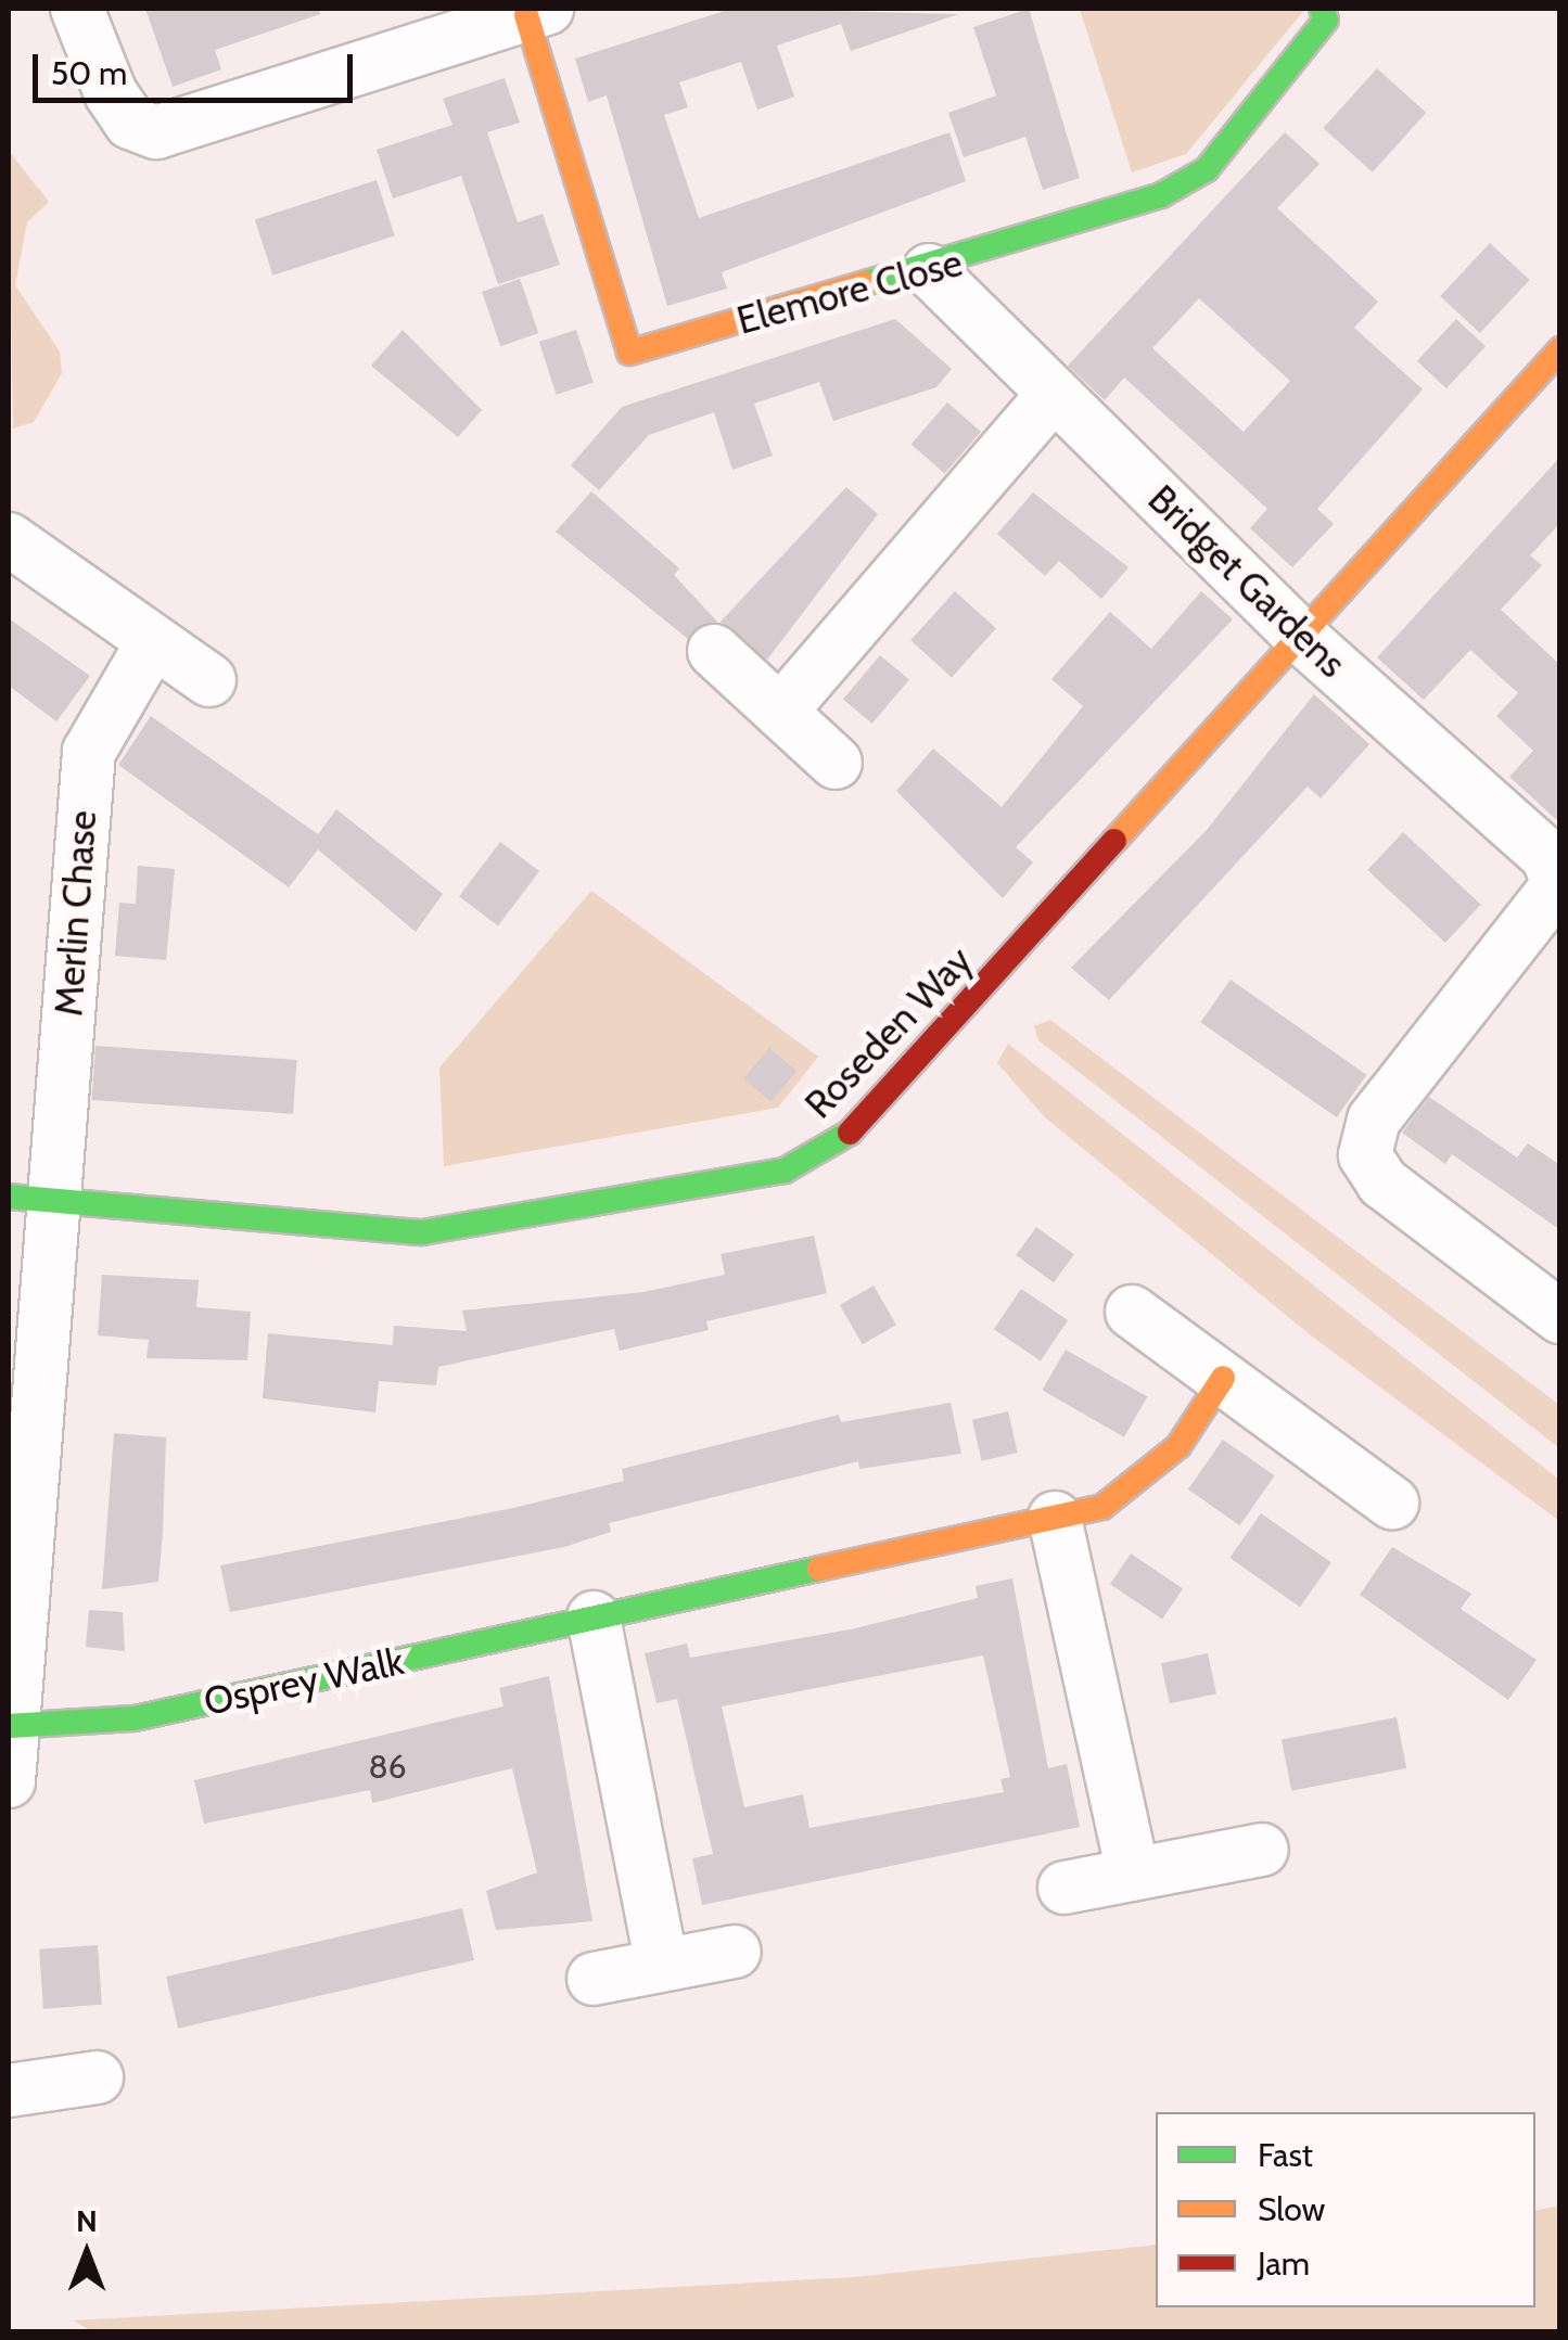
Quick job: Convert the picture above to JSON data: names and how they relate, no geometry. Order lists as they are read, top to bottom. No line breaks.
{"streets":{"street":["Elemore Close","Bridget Gardens","Merlin Chase","Roseden Way","Osprey Walk"]},"crossings":[["Elemore Close","Bridget Gardens"],["Bridget Gardens","Roseden Way"],["Merlin Chase","Roseden Way"]],"house_numbers":["86"],"legend":["Fast","Slow","Jam"],"scale_bar":"50 m","north":"top"}
